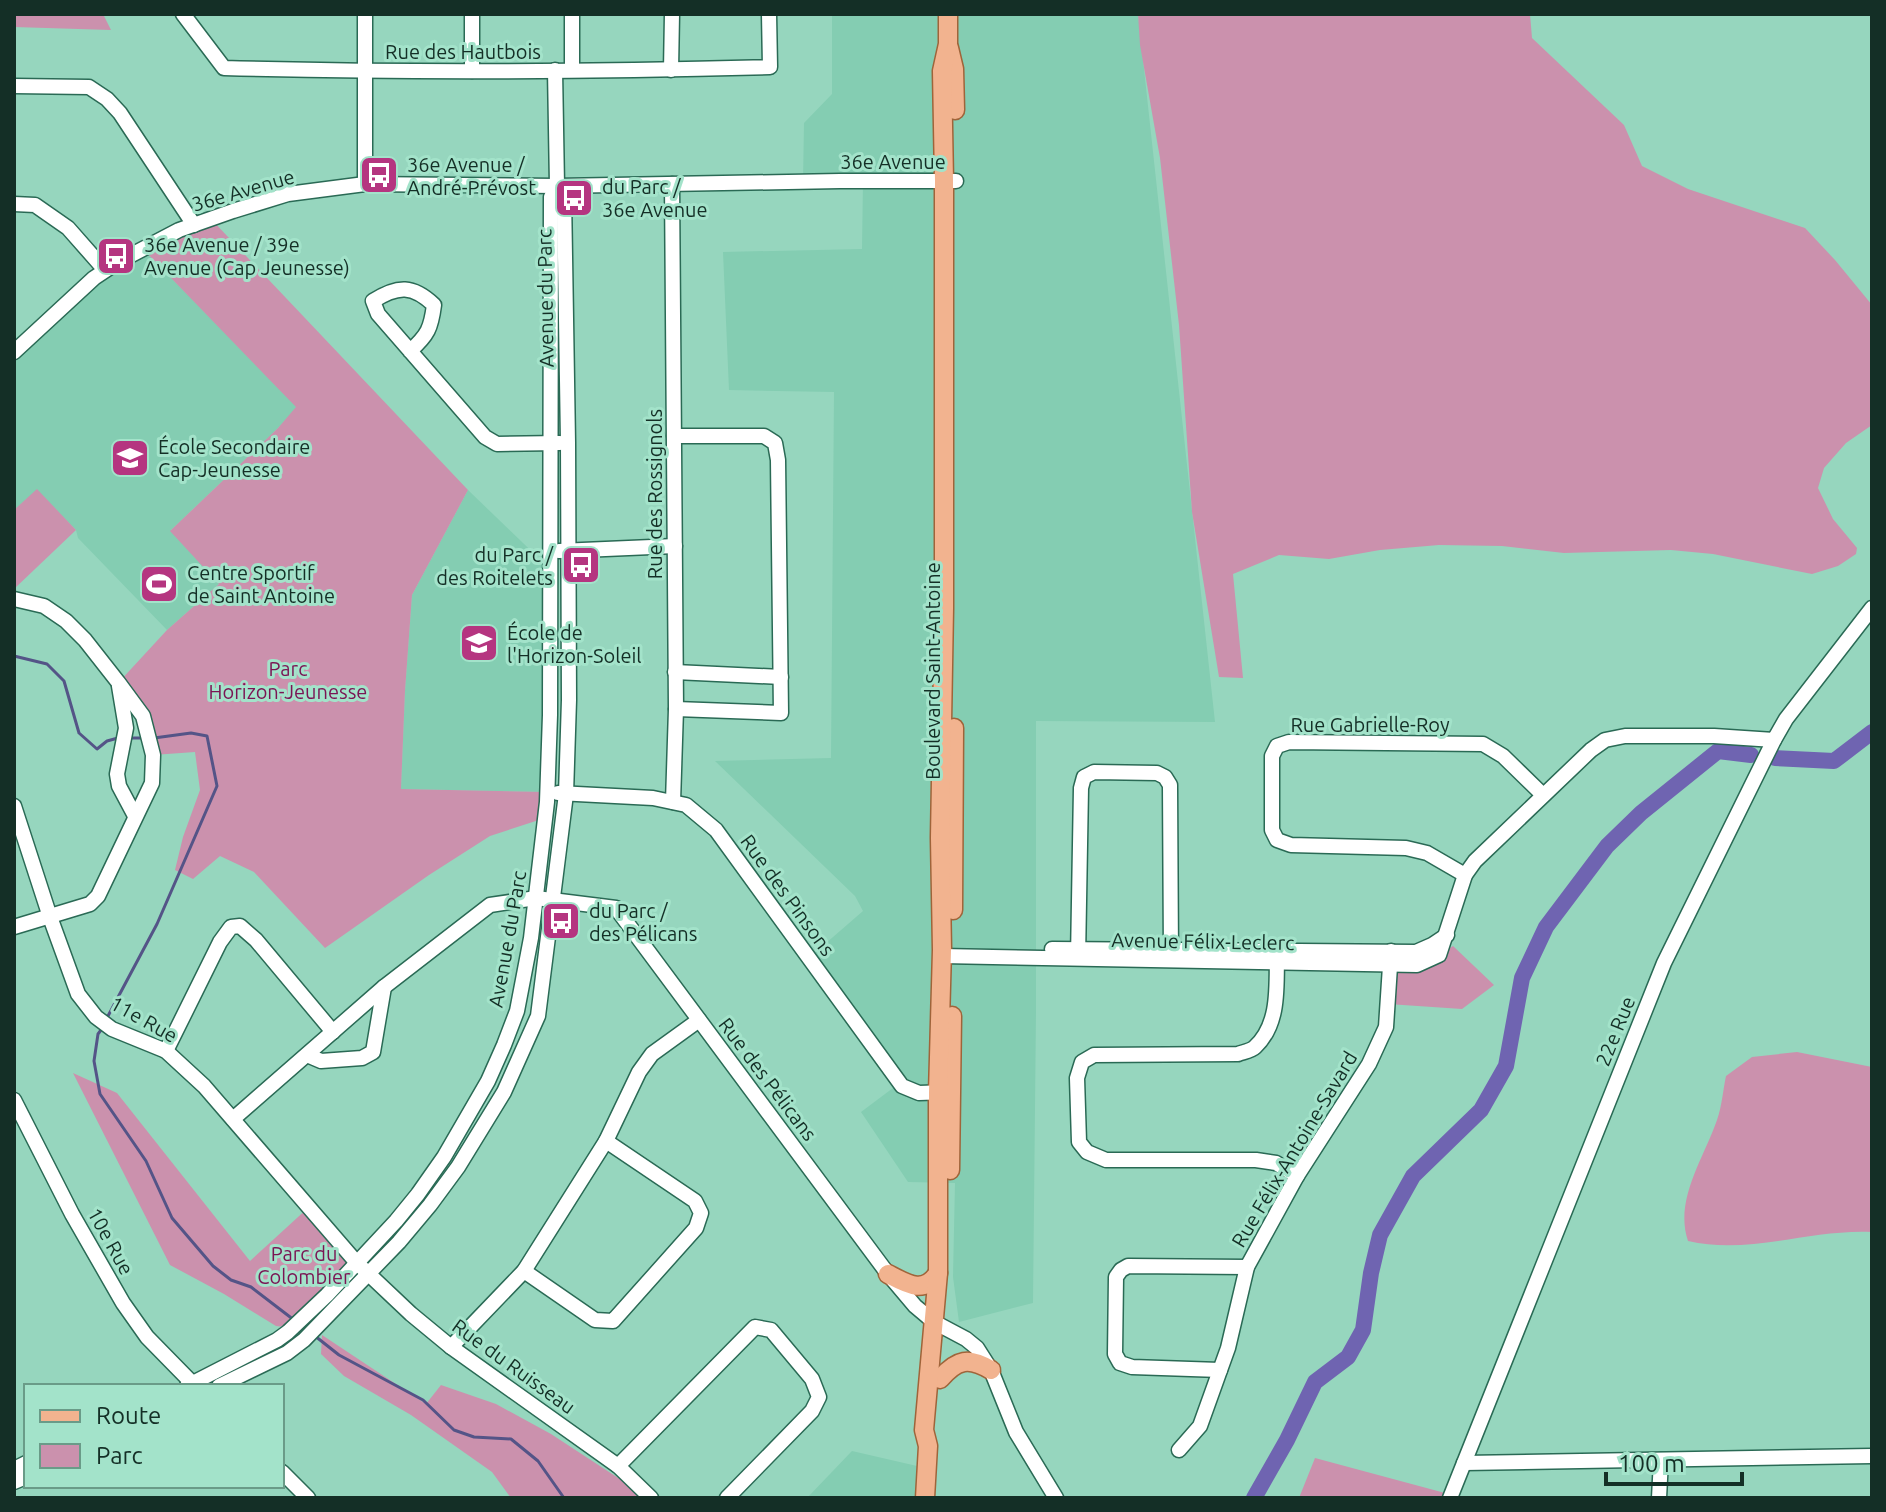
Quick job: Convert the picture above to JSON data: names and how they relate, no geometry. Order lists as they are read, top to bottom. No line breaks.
{"streets":{"main road":["Boulevard Saint-Antoine"],"street":["Rue des Hautbois","36e Avenue","Avenue du Parc","Rue des Rossignols","Rue Gabrielle-Roy","Rue des Pinsons","Avenue Félix-Leclerc","11e Rue","22e Rue","Rue des Pélicans","Rue Félix-Antoine-Savard","10e Rue","Rue du Ruisseau"]},"crossings":[["Rue des Hautbois","Avenue du Parc"],["36e Avenue","Avenue du Parc"],["36e Avenue","Rue des Rossignols"],["36e Avenue","Boulevard Saint-Antoine"],["Avenue du Parc","Rue des Pinsons"],["Avenue du Parc","11e Rue"],["Avenue du Parc","Rue des Pélicans"],["Avenue du Parc","Rue du Ruisseau"],["Rue des Rossignols","Rue des Pinsons"],["Boulevard Saint-Antoine","Rue des Pinsons"],["Boulevard Saint-Antoine","Avenue Félix-Leclerc"],["Boulevard Saint-Antoine","Rue des Pélicans"],["Rue Gabrielle-Roy","Avenue Félix-Leclerc"],["Avenue Félix-Leclerc","22e Rue"],["Avenue Félix-Leclerc","Rue Félix-Antoine-Savard"],["11e Rue","Rue des Pélicans"],["11e Rue","Rue du Ruisseau"]],"parks":["Parc Horizon-Jeunesse","Parc du Colombier"],"places":{"bus stop":["36e Avenue / André-Prévost","du Parc / 36e Avenue","36e Avenue / 39e Avenue (Cap Jeunesse)","du Parc / des Roitelets","du Parc / des Pélicans"],"school or university":["École Secondaire Cap-Jeunesse","École de l'Horizon-Soleil"],"sports":["Centre Sportif de Saint Antoine"]},"legend":["Route","Parc"],"scale_bar":"100 m"}
